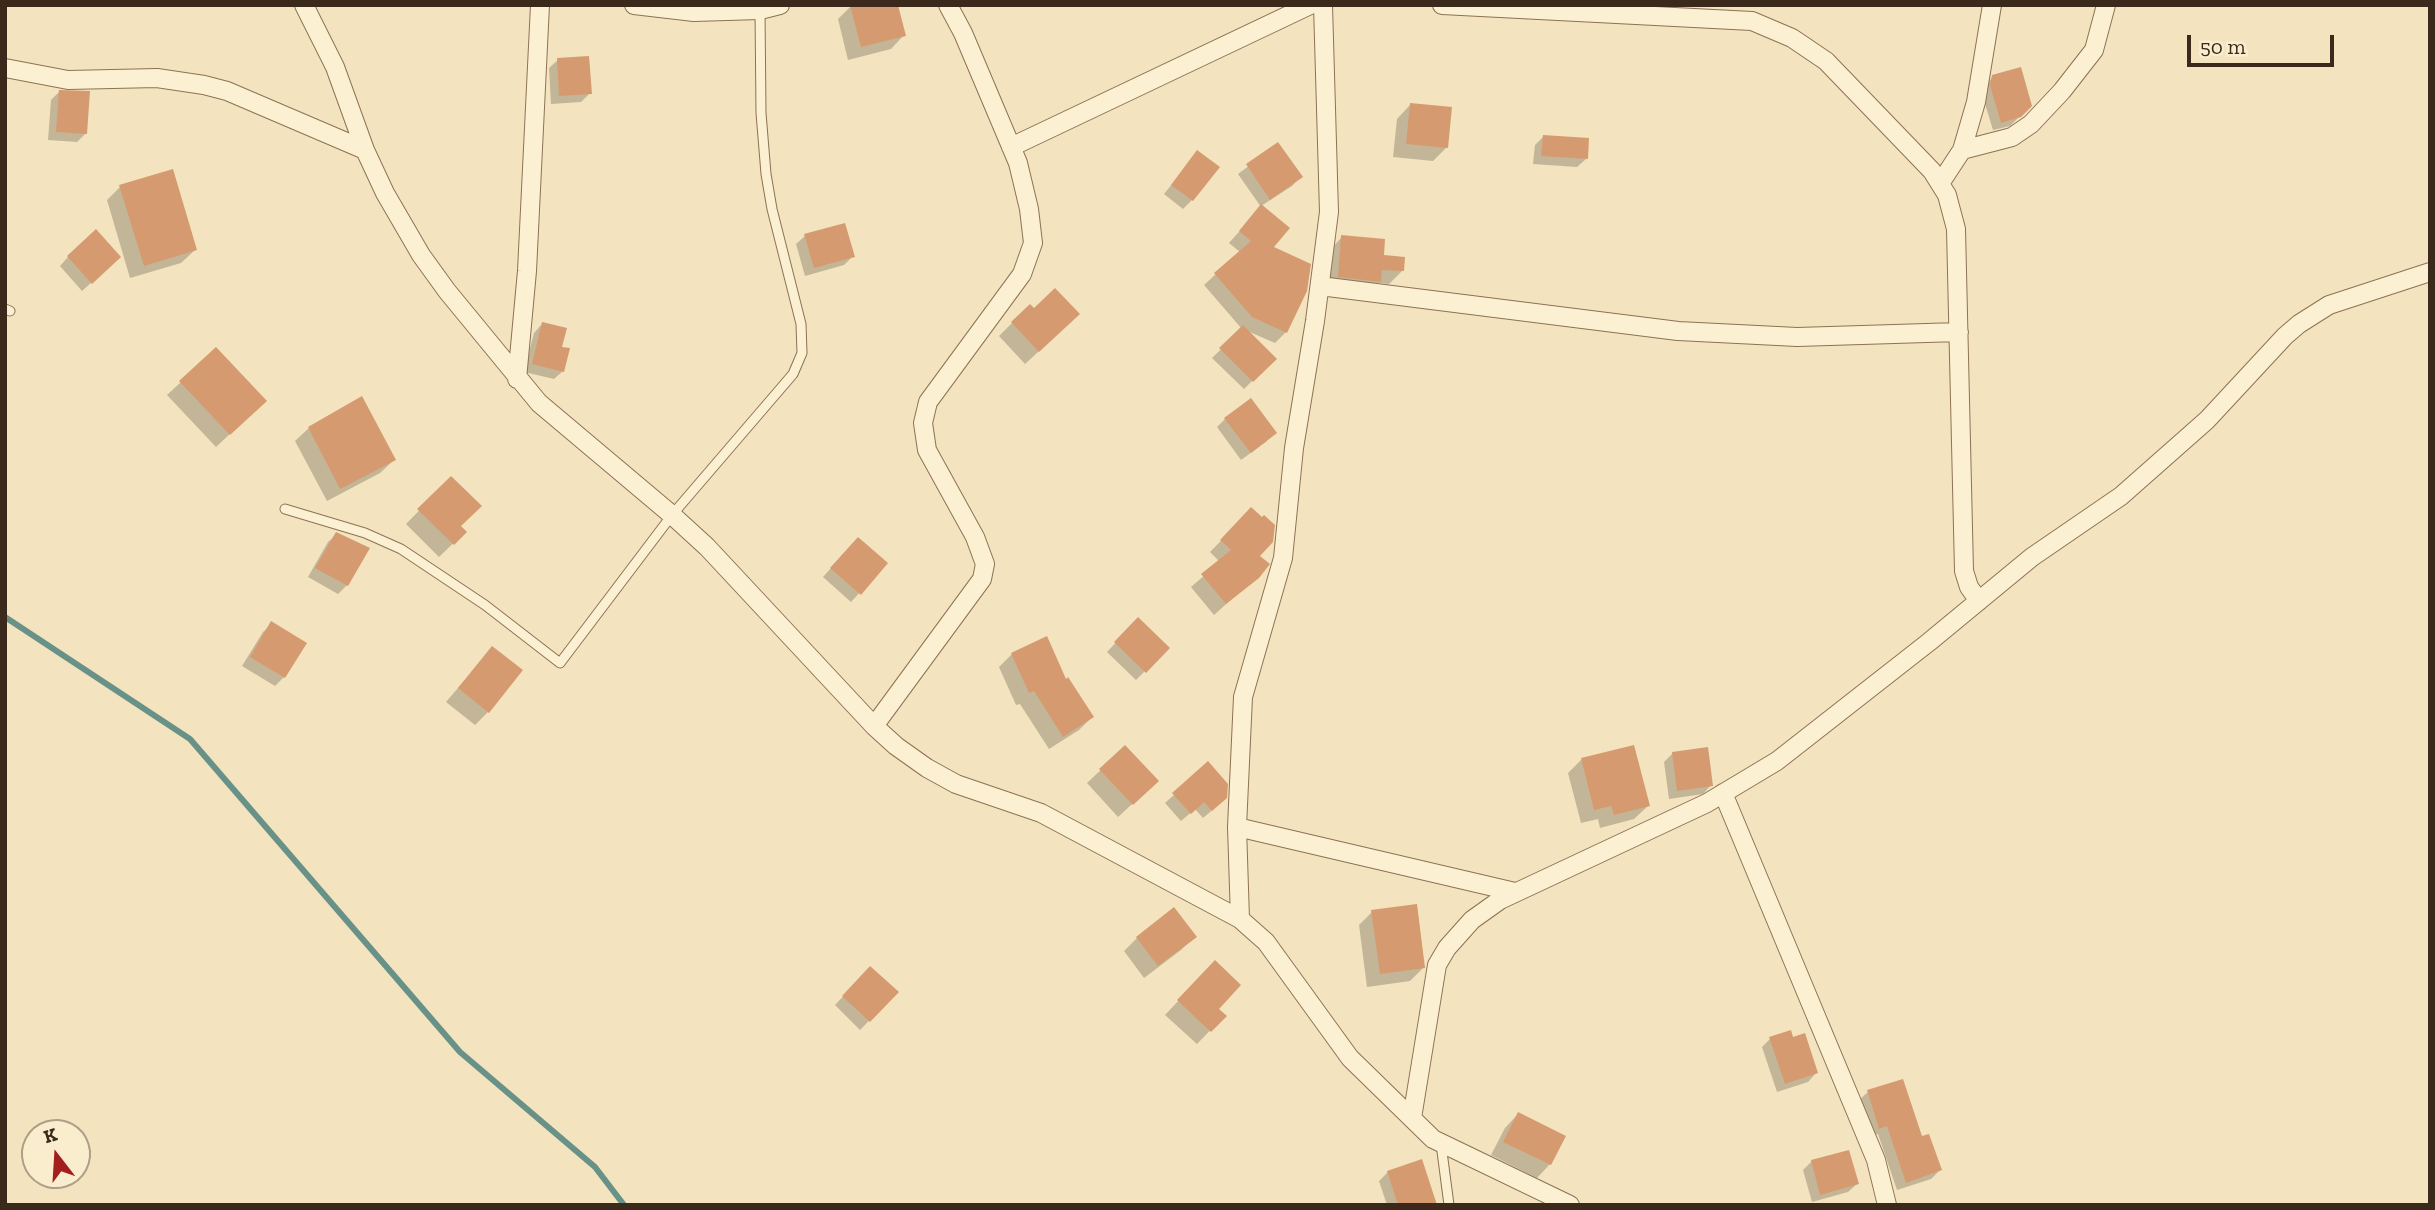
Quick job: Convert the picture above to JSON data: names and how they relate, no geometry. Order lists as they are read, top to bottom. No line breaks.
{"scale_bar":"50 m","north":"top"}
